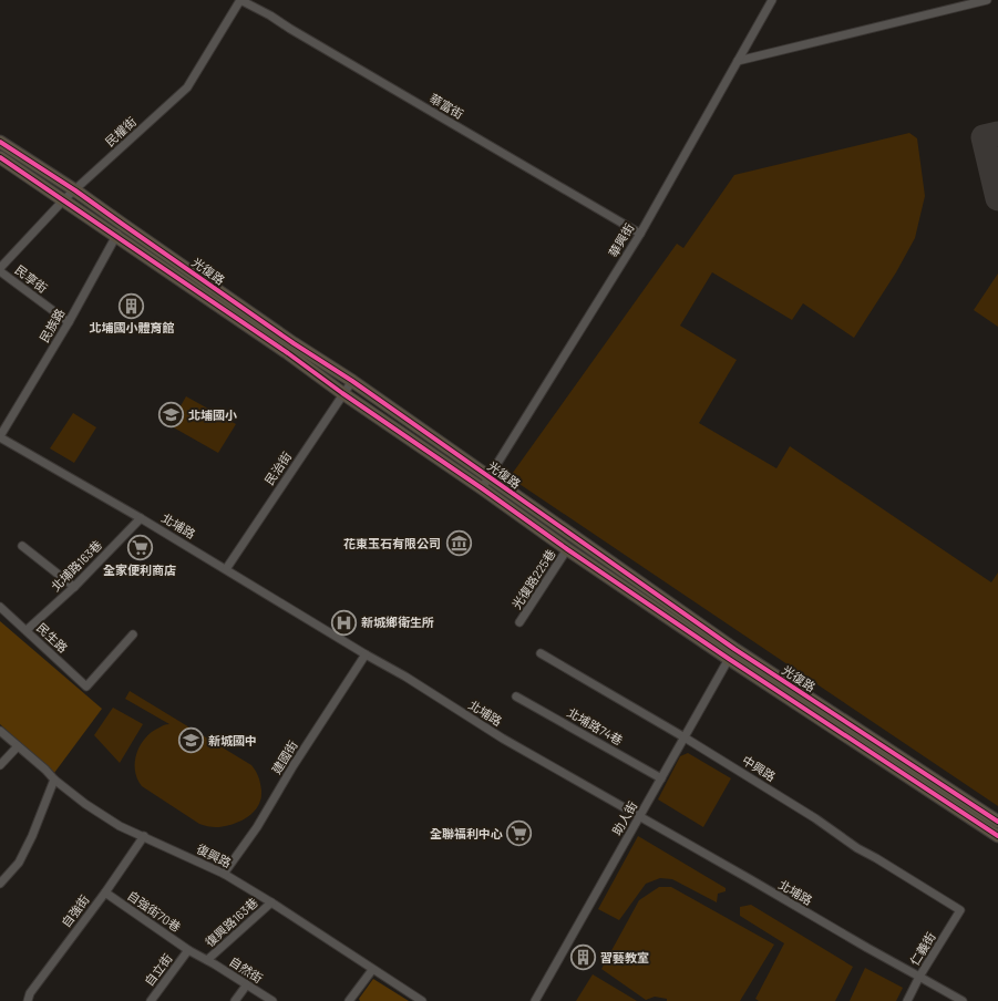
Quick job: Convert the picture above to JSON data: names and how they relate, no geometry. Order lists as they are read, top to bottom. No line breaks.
{"streets":{"main road":["光復路"],"street":["華富街","民權街","華興街","民享街","民族路","民治街","北埔路","北埔路163巷","光復路225巷","民生路","北埔路74巷","建國街","中興路","助人街","復興路","自強街","自強街70巷","復興路163巷","仁義街","自立街","自然街"]},"crossings":[["華富街","民權街"],["華富街","華興街"],["民權街","光復路"],["華興街","光復路"],["光復路","民族路"],["光復路","民治街"],["光復路","光復路225巷"],["光復路","助人街"],["民享街","民族路"],["民族路","北埔路"],["民治街","北埔路"],["北埔路","北埔路163巷"],["北埔路","建國街"],["北埔路","助人街"],["北埔路","仁義街"],["北埔路163巷","民生路"],["北埔路74巷","助人街"],["建國街","復興路"],["中興路","助人街"],["中興路","仁義街"],["復興路","自強街"],["復興路","復興路163巷"],["自強街","自強街70巷"],["自強街70巷","自立街"],["復興路163巷","自立街"],["復興路163巷","自然街"],["自立街","自然街"]],"places":{"building":["北埔國小體育館","習藝教室"],"school or university":["北埔國小","新城國中"],"museum":["花東玉石有限公司"],"supermarket":["全家便利商店","全聯福利中心"],"hospital":["新城鄉衛生所"]}}
